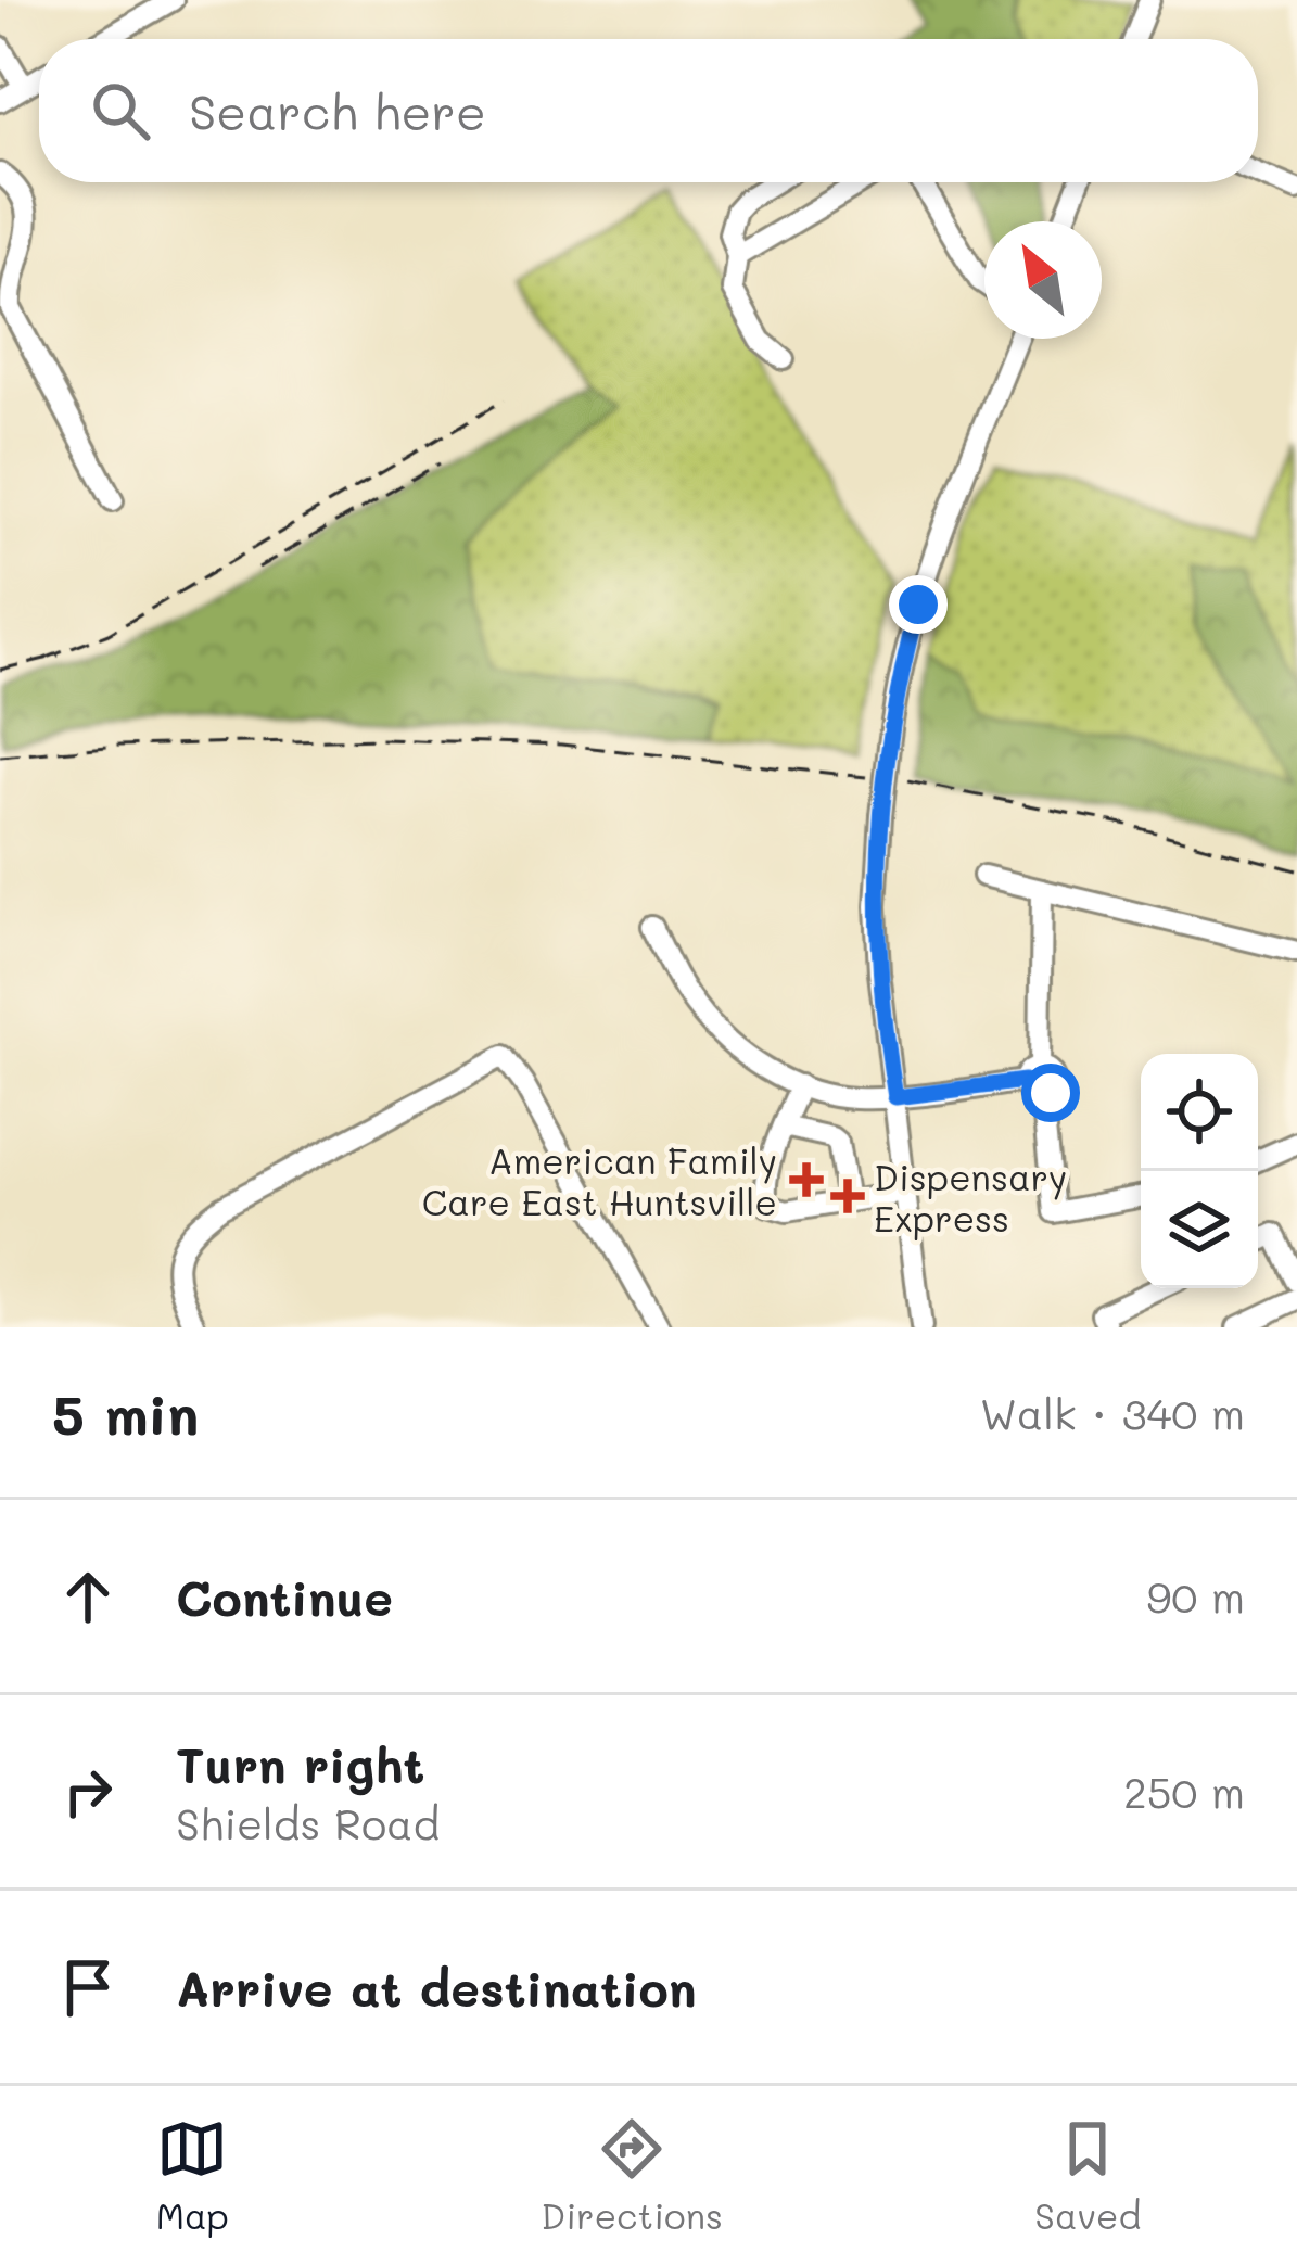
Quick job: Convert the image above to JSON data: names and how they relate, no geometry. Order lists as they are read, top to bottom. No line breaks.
{"places":{"health":["American Family Care East Huntsville","Dispensary Express"]},"north":"top left","page":{"search":"Search here","heading":["5 min","Walk · 340 m"],"list":[["Continue","90 m"],["Turn right","Shields Road","250 m"],"Arrive at destination"],"nav":["Map","Directions","Saved"]}}
